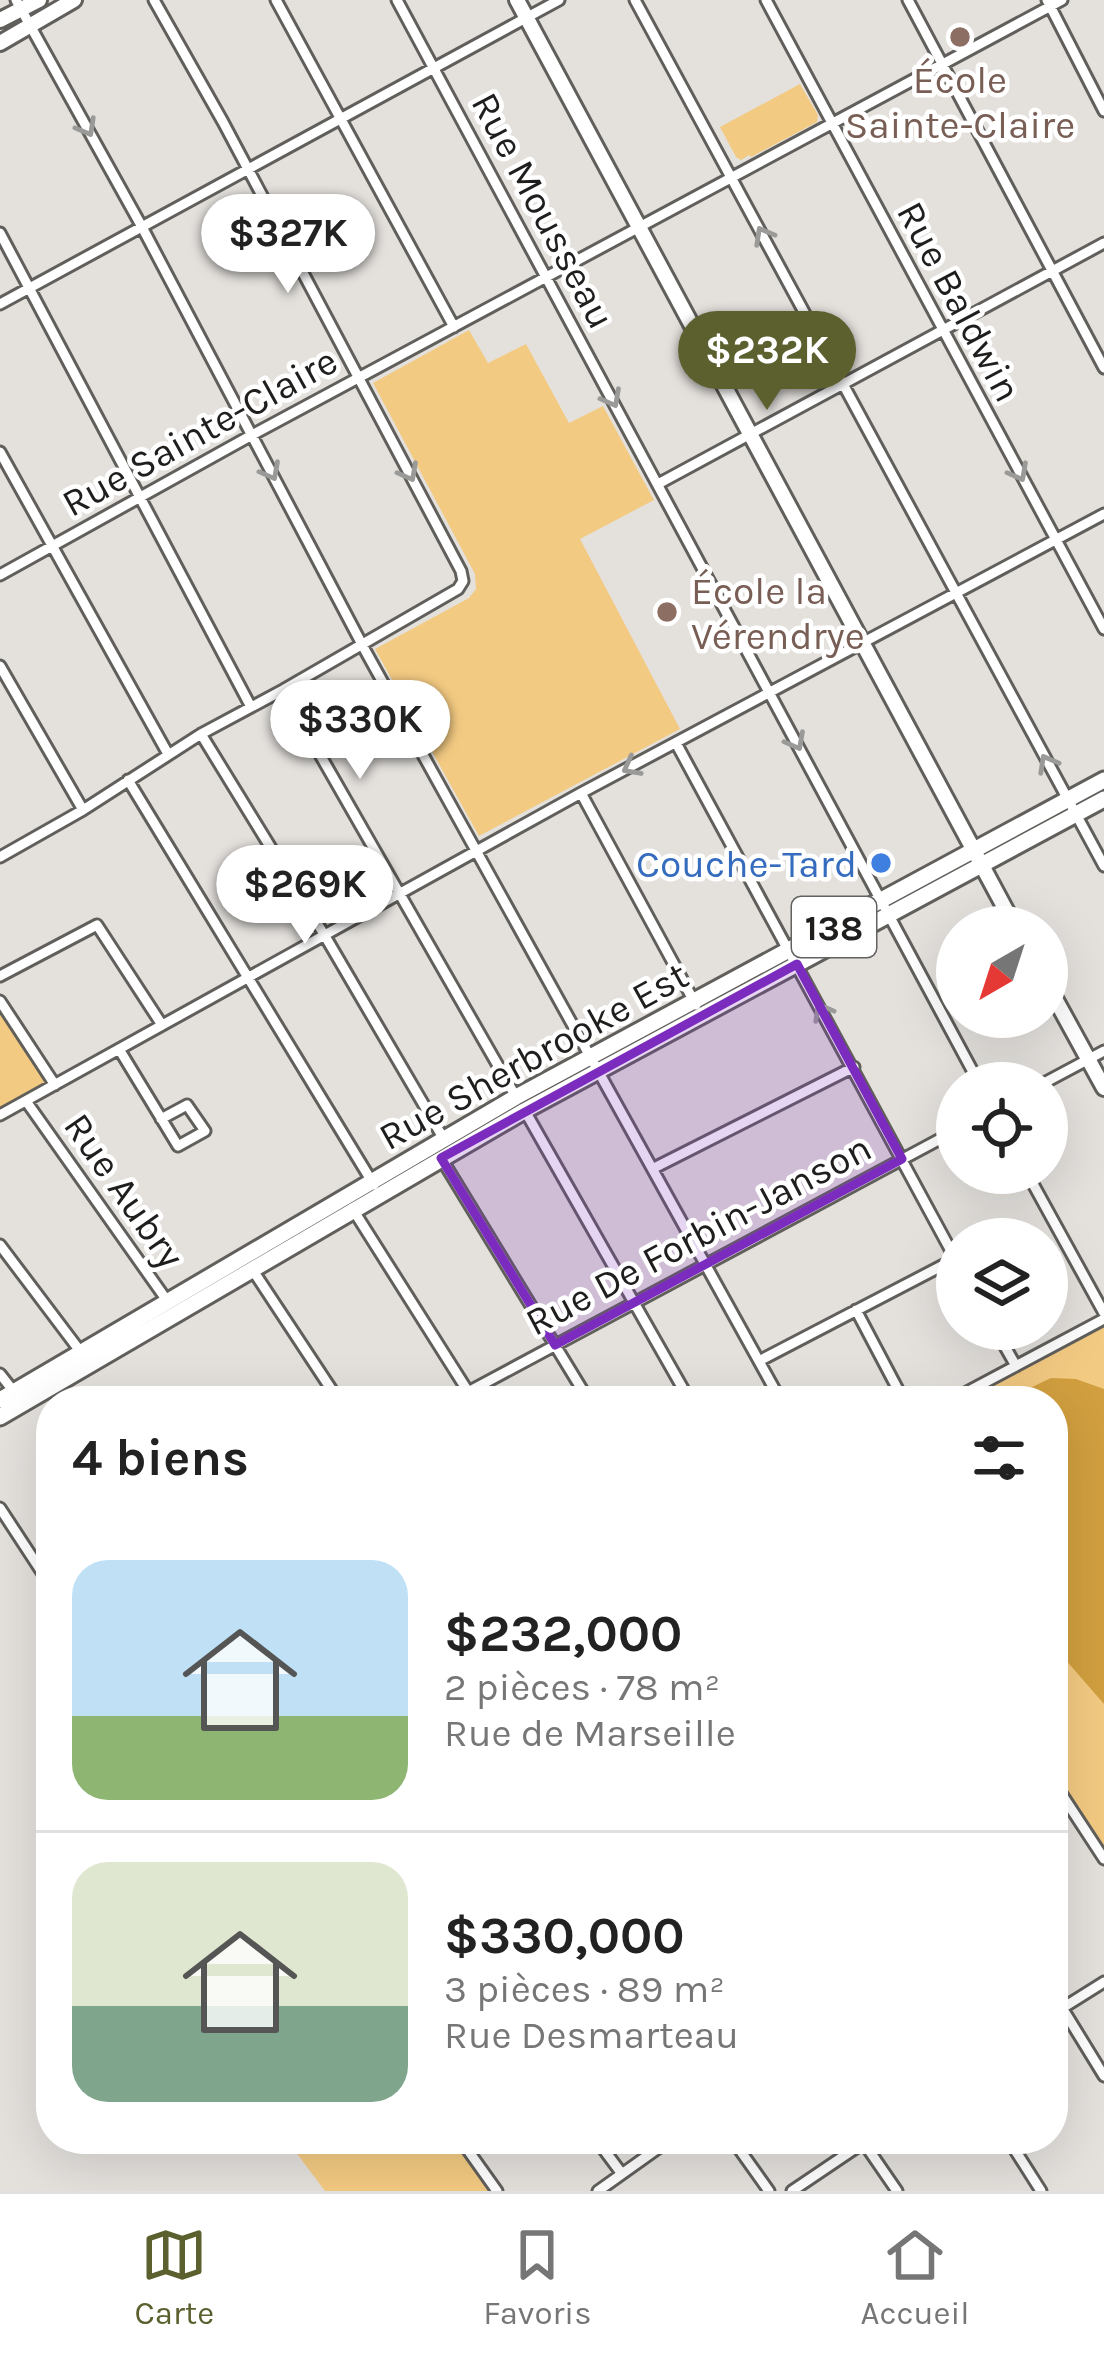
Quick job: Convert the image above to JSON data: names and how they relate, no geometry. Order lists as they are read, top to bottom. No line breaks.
{"streets":{"main road":["138","Rue Sherbrooke Est"],"street":["Rue Mousseau","Rue Baldwin","Rue Sainte-Claire","Rue Aubry","Rue De Forbin-Janson"]},"crossings":[["Rue Mousseau","Rue Sainte-Claire"],["Rue Mousseau","Rue Sherbrooke Est"],["Rue Baldwin","Rue Sainte-Claire"],["Rue Sherbrooke Est","Rue Aubry"]],"one_way":["Rue Mousseau"],"places":["École Sainte-Claire","École la Vérendrye","Couche-Tard"],"north":"bottom left","page":{"price":["$327K","$232K","$330K","$269K"],"heading":"4 biens","list":[{"name":"$232,000","note":"2 pièces · 78 m² · Rue de Marseille"},{"name":"$330,000","note":"3 pièces · 89 m² · Rue Desmarteau"}],"tabs":["Carte","Favoris","Accueil"]}}
